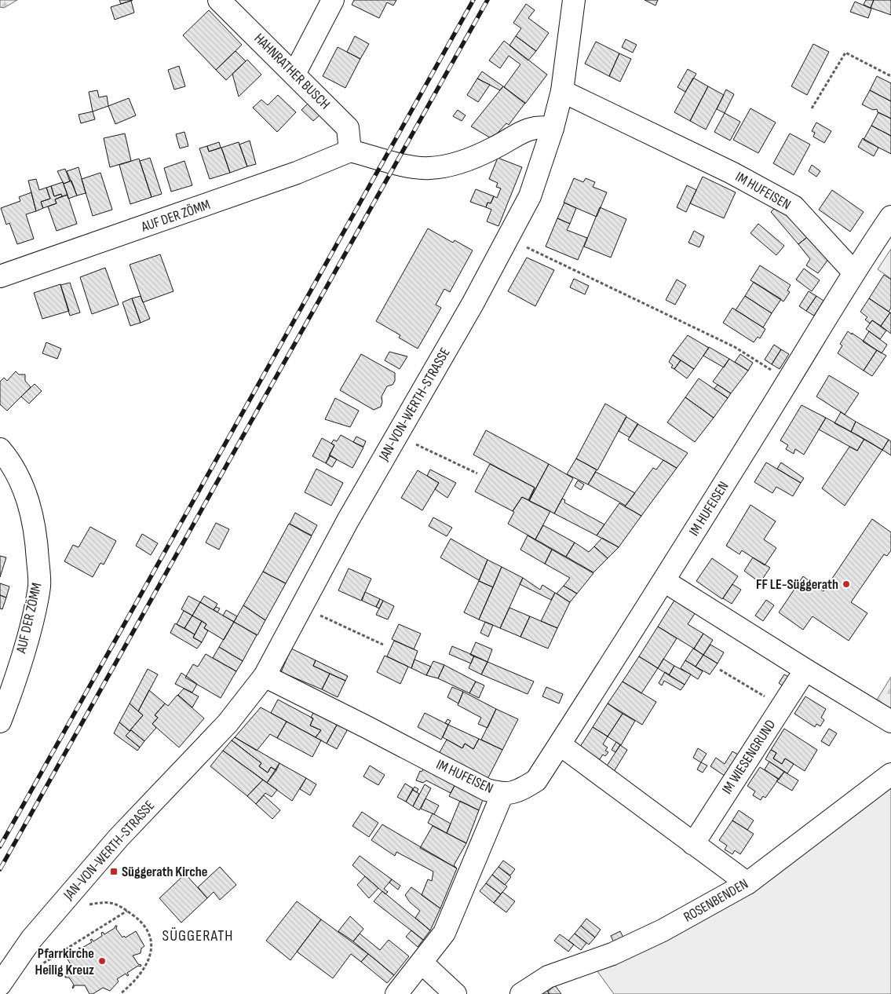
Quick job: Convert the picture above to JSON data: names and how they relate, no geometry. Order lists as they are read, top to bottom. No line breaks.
{"streets":{"street":["HAHNRATHER BUSCH","IM HUFEISEN","AUF DER ZÖMM","JAN-VON-WERTH-STRASSE","IM WIESENGRUND","ROSENBENDEN"]},"crossings":[["HAHNRATHER BUSCH","AUF DER ZÖMM"],["IM HUFEISEN","JAN-VON-WERTH-STRASSE"]],"districts":["SÜGGERATH"],"places":{"other":["FF LE-Süggerath","Pfarrkirche Heilig Kreuz"],"transit":["Süggerath Kirche"]}}
